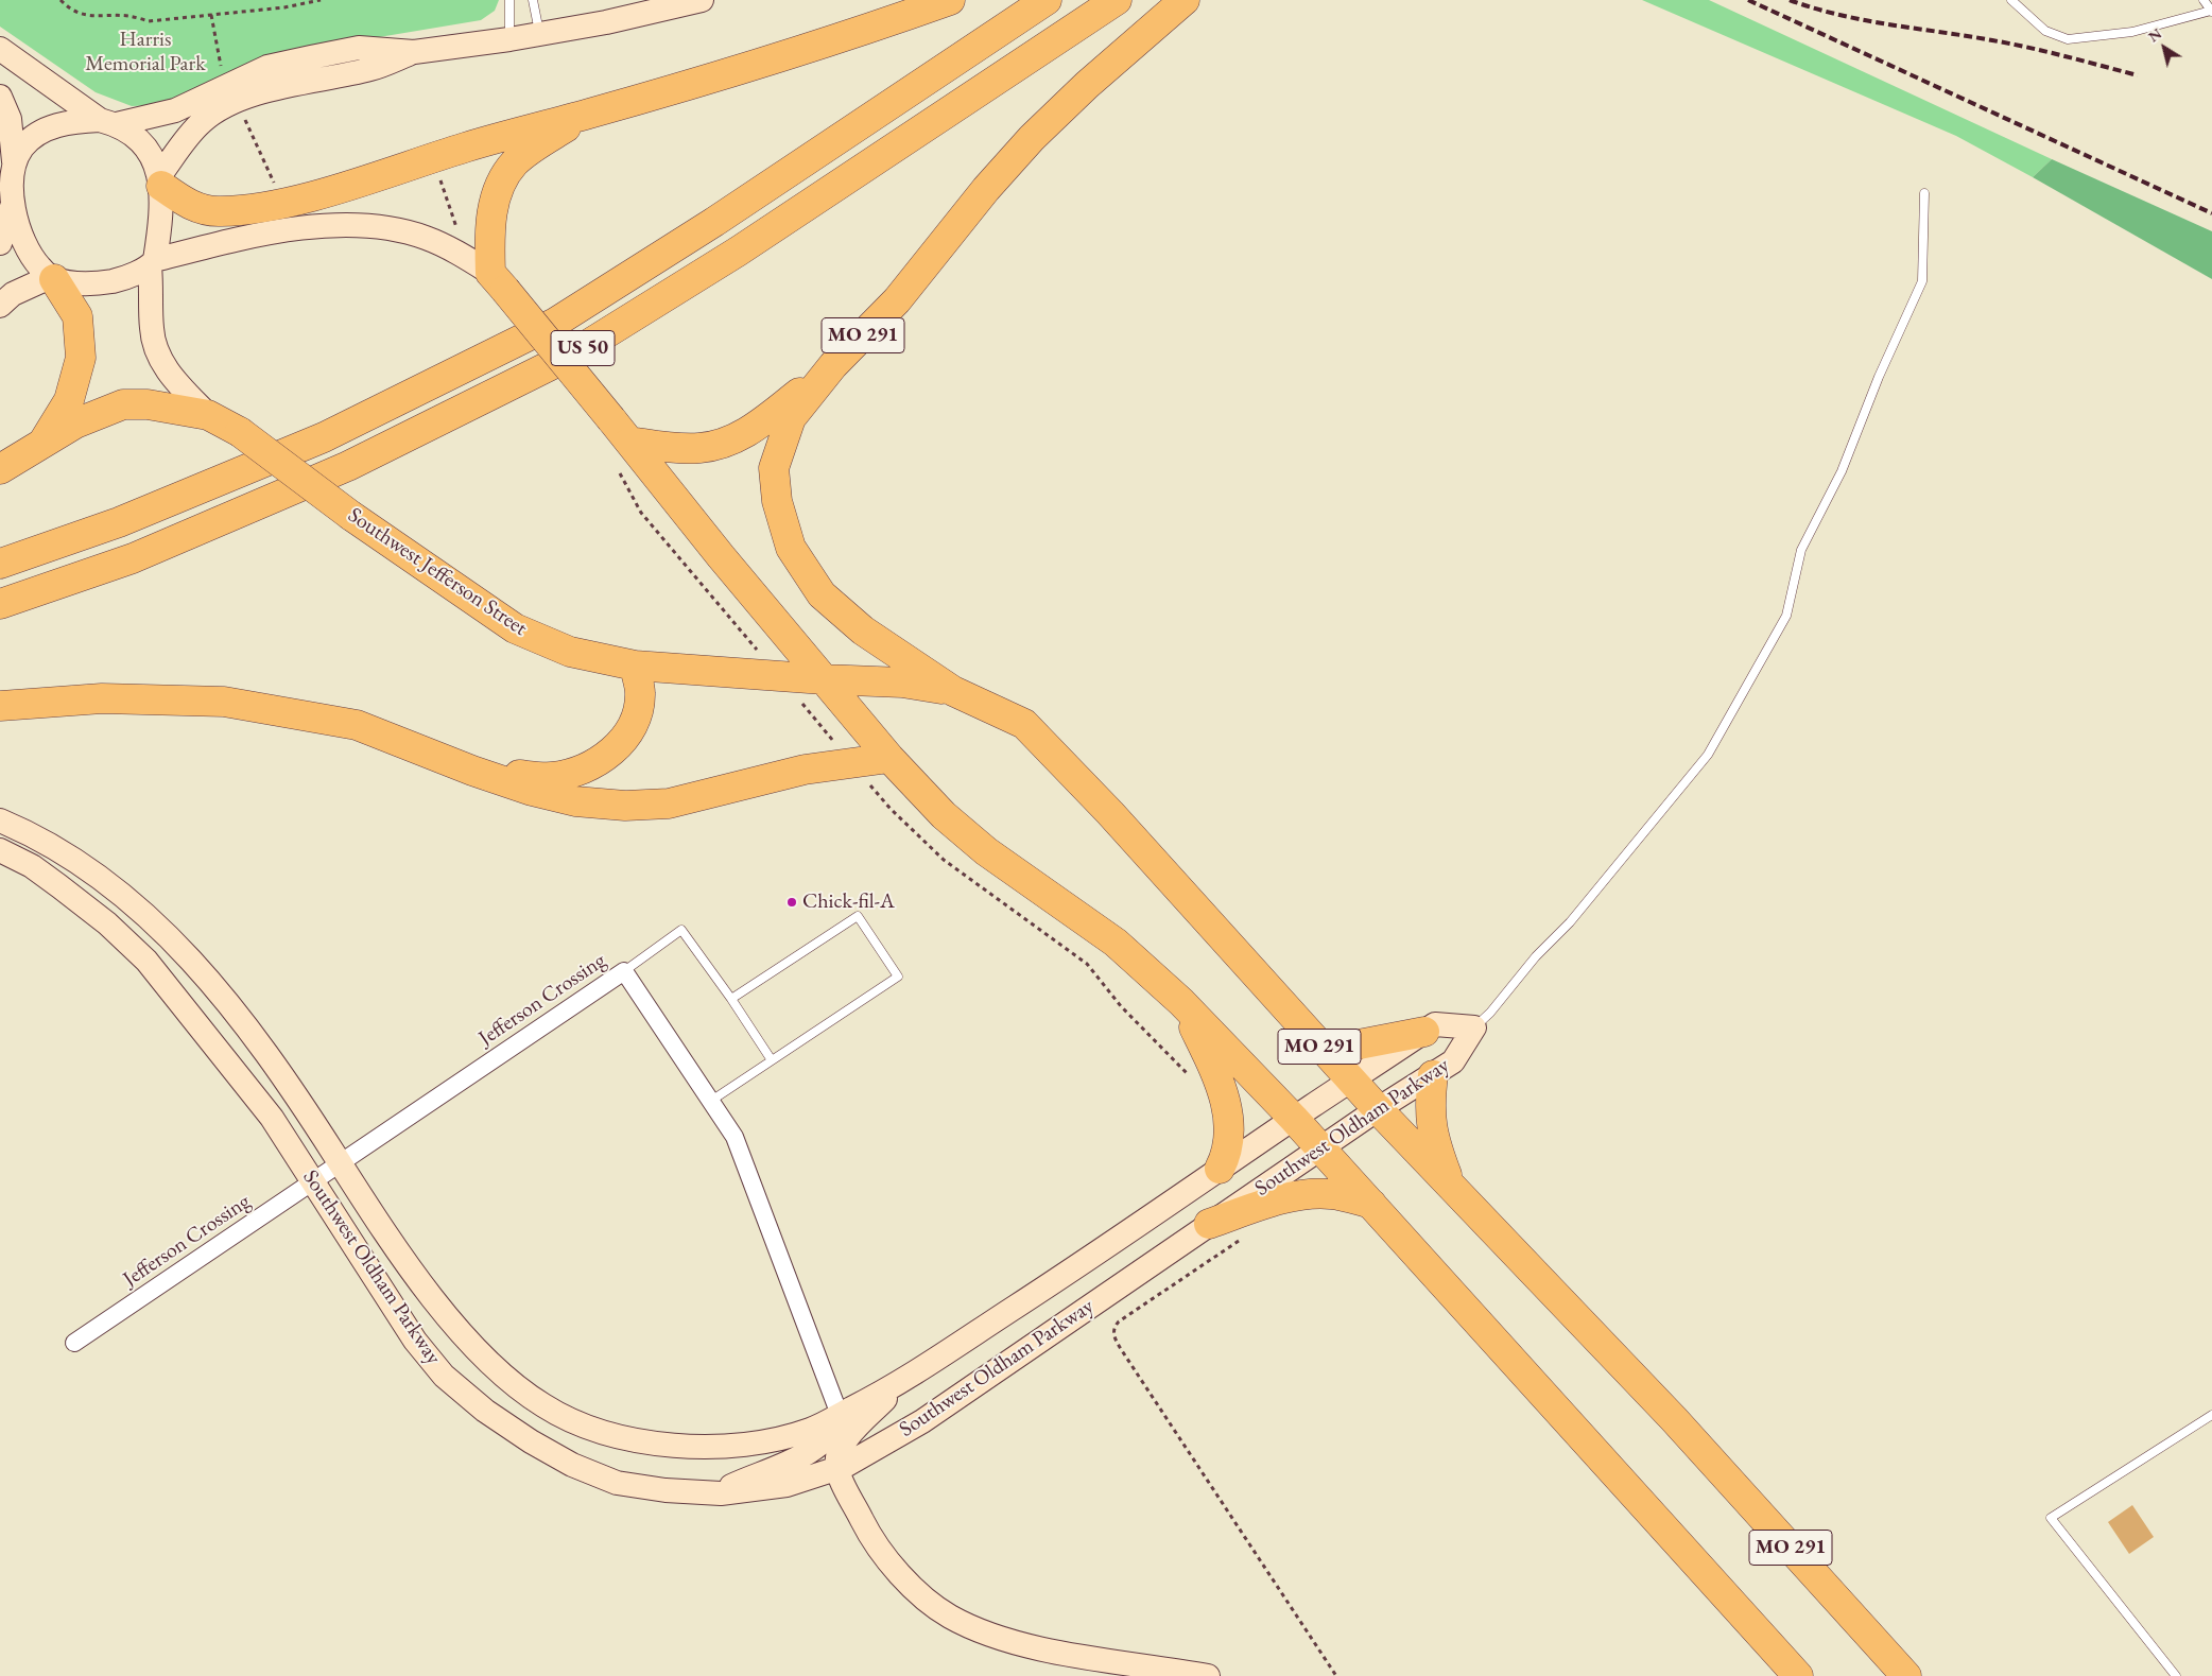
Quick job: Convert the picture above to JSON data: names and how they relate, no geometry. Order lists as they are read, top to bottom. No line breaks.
{"streets":{"highway":["MO 291","US 50","Southwest Jefferson Street"],"street":["Jefferson Crossing","Southwest Oldham Parkway"]},"crossings":[["MO 291","Southwest Jefferson Street"],["MO 291","Southwest Oldham Parkway"],["Jefferson Crossing","Southwest Oldham Parkway"]],"parks":["Harris Memorial Park"],"places":["Chick-fil-A"],"north":"top left"}
